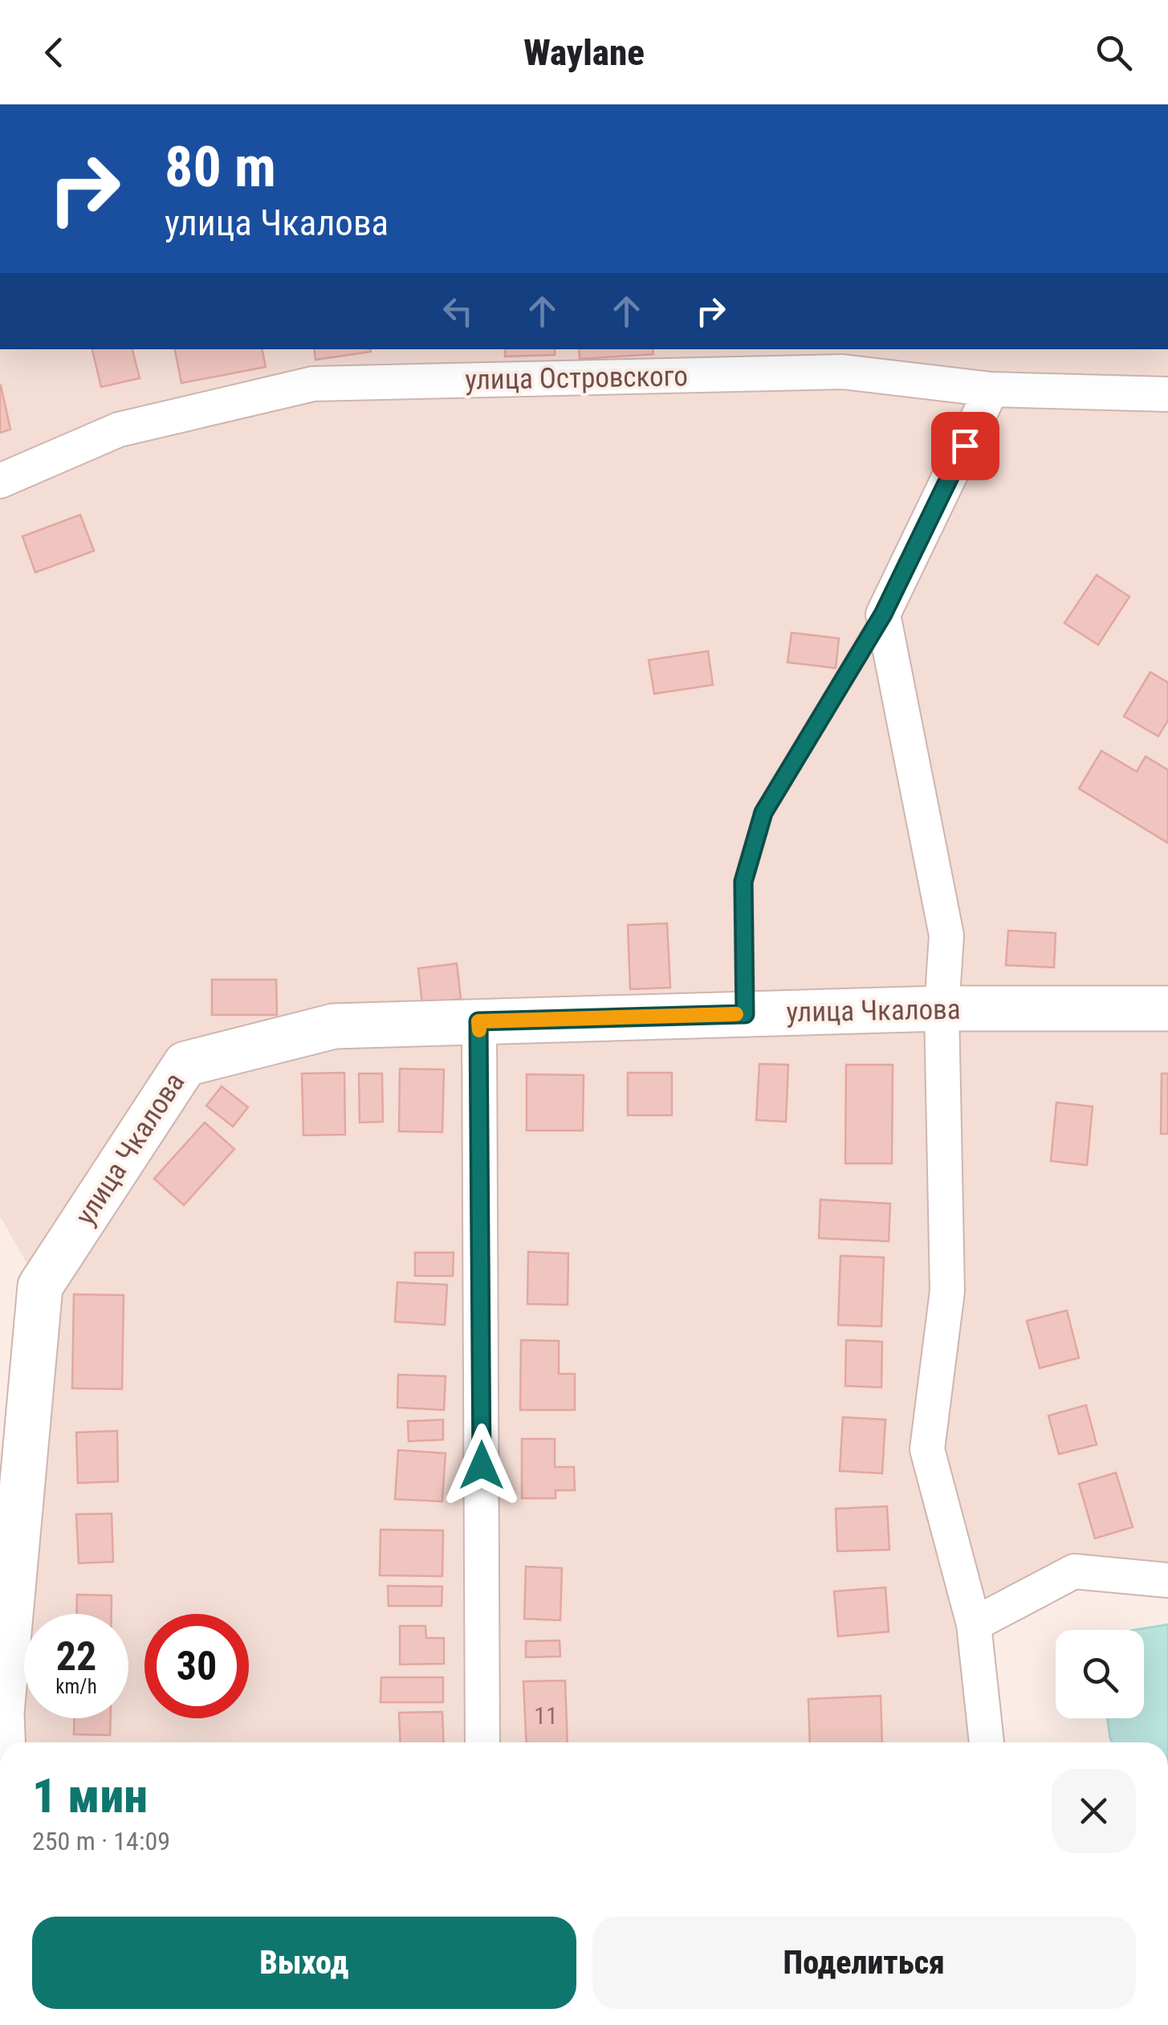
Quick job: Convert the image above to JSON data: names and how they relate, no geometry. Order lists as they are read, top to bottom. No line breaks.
{"streets":{"street":["улица Островского","улица Чкалова"]},"house_numbers":["11"],"page":{"header":"Waylane","turn":["80 m","улица Чкалова"],"speed":"22 km/h","limit":"30","heading":["1 мин","250 m · 14:09"],"buttons":["Выход","Поделиться"]}}
